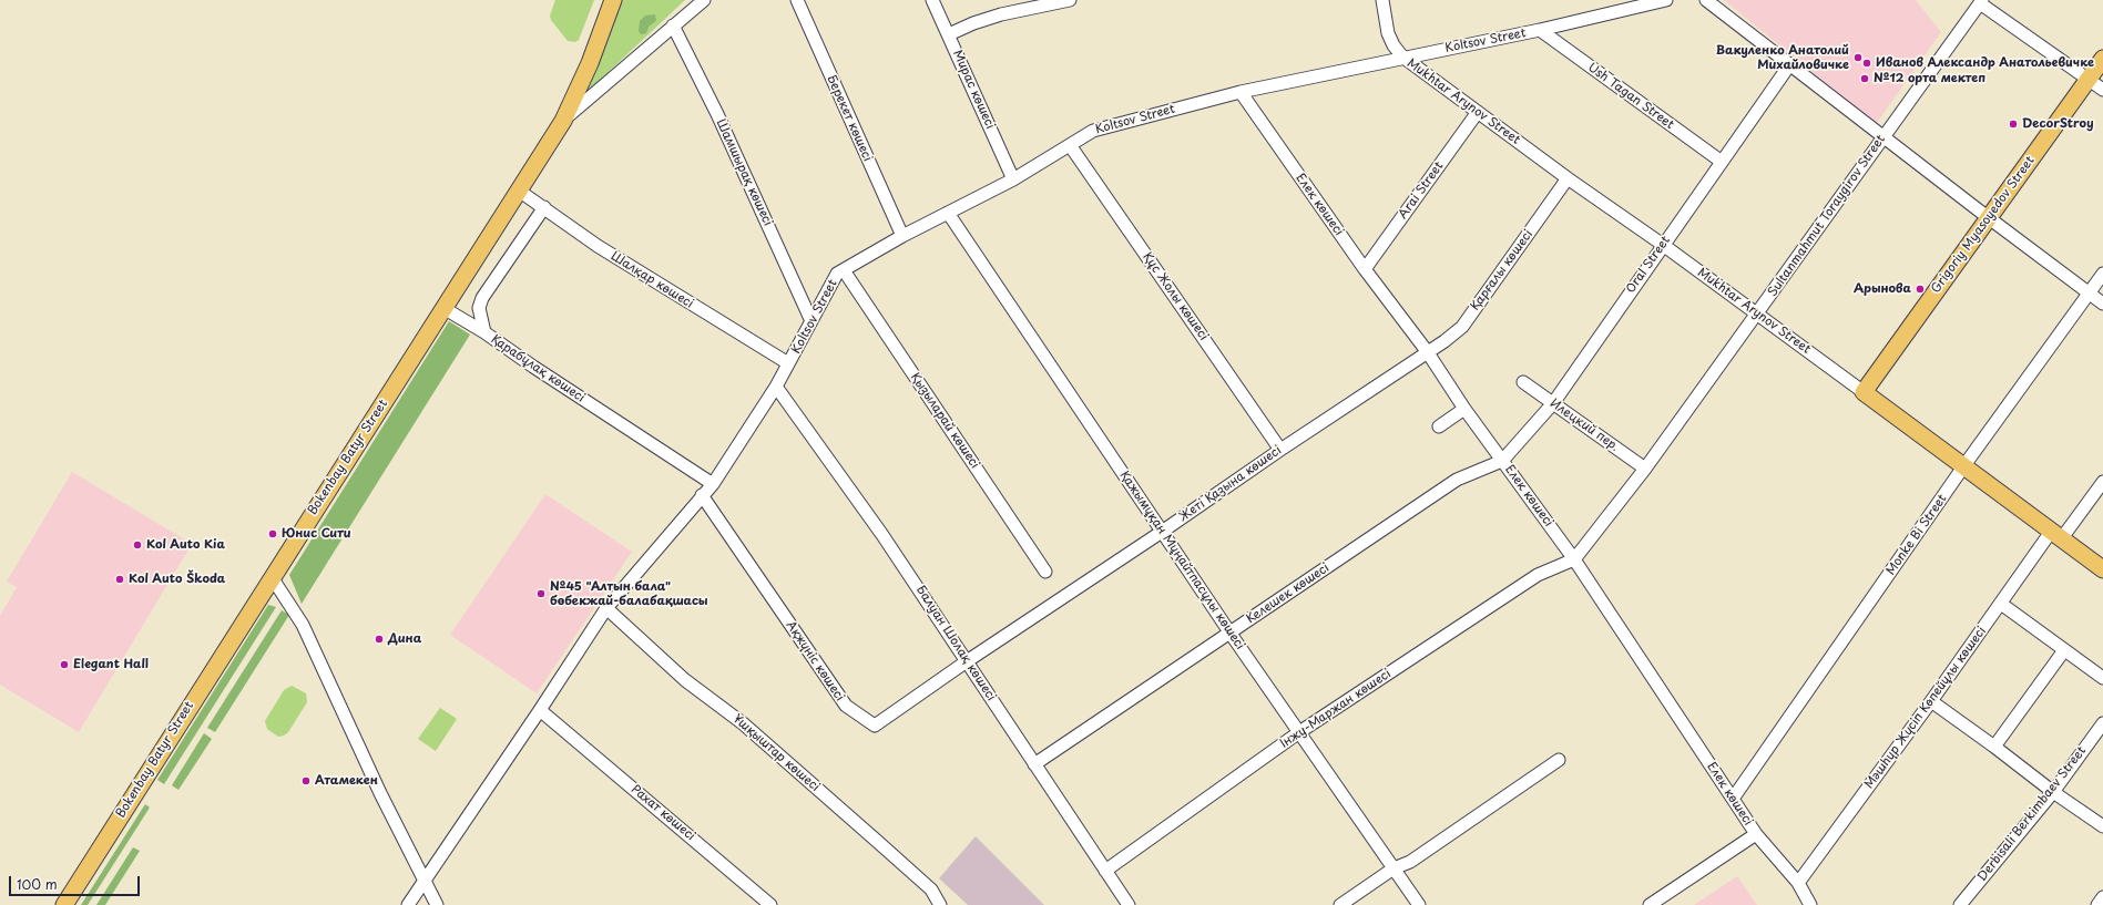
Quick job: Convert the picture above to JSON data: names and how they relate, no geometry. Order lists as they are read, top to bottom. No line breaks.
{"streets":{"main road":["Mukhtar Arynov Street","Grigoriy Myasoyedov Street","Bokenbay Batyr Street"],"street":["Koltsov Street","Мирас көшесі","Ush Tagan Street","Берекет көшесі","Шамшырақ көшесі","Arai Street","Елек көшесі","Sultanmahmut Toraygirov Street","Oral Street","Қарғалы көшесі","Шалқар көшесі","Құс Жолы көшесі","Қарабұлақ көшесі","Қызыларай көшесі","Илецкий пер.","Жеті Қазына көшесі","Monke Bi Street","Қажымұқан Мұңайтпасұлы көшесі","Келешек көшесі","Балуан Шолақ көшесі","Ақжүніс көшесі","Мәшһүр Жүсіп Көпейұлы көшесі","Інжу-Маржан көшесі","Ұшқыштар көшесі","Рахат көшесі","Derbisali Berkimbaev Street"]},"crossings":[["Koltsov Street","Мирас көшесі"],["Koltsov Street","Ush Tagan Street"],["Koltsov Street","Mukhtar Arynov Street"],["Koltsov Street","Берекет көшесі"],["Koltsov Street","Шамшырақ көшесі"],["Koltsov Street","Елек көшесі"],["Koltsov Street","Шалқар көшесі"],["Koltsov Street","Құс Жолы көшесі"],["Koltsov Street","Қарабұлақ көшесі"],["Koltsov Street","Қызыларай көшесі"],["Koltsov Street","Қажымұқан Мұңайтпасұлы көшесі"],["Koltsov Street","Балуан Шолақ көшесі"],["Koltsov Street","Ақжүніс көшесі"],["Koltsov Street","Ұшқыштар көшесі"],["Koltsov Street","Рахат көшесі"],["Ush Tagan Street","Oral Street"],["Mukhtar Arynov Street","Arai Street"],["Mukhtar Arynov Street","Sultanmahmut Toraygirov Street"],["Mukhtar Arynov Street","Grigoriy Myasoyedov Street"],["Mukhtar Arynov Street","Oral Street"],["Mukhtar Arynov Street","Қарғалы көшесі"],["Mukhtar Arynov Street","Monke Bi Street"],["Mukhtar Arynov Street","Мәшһүр Жүсіп Көпейұлы көшесі"],["Arai Street","Елек көшесі"],["Елек көшесі","Sultanmahmut Toraygirov Street"],["Елек көшесі","Oral Street"],["Елек көшесі","Қарғалы көшесі"],["Елек көшесі","Жеті Қазына көшесі"],["Елек көшесі","Monke Bi Street"],["Елек көшесі","Келешек көшесі"],["Елек көшесі","Мәшһүр Жүсіп Көпейұлы көшесі"],["Елек көшесі","Інжу-Маржан көшесі"],["Sultanmahmut Toraygirov Street","Илецкий пер."],["Sultanmahmut Toraygirov Street","Інжу-Маржан көшесі"],["Oral Street","Илецкий пер."],["Oral Street","Келешек көшесі"],["Қарғалы көшесі","Жеті Қазына көшесі"],["Шалқар көшесі","Қарабұлақ көшесі"],["Шалқар көшесі","Bokenbay Batyr Street"],["Құс Жолы көшесі","Жеті Қазына көшесі"],["Жеті Қазына көшесі","Қажымұқан Мұңайтпасұлы көшесі"],["Жеті Қазына көшесі","Балуан Шолақ көшесі"],["Жеті Қазына көшесі","Ақжүніс көшесі"],["Қажымұқан Мұңайтпасұлы көшесі","Келешек көшесі"],["Қажымұқан Мұңайтпасұлы көшесі","Інжу-Маржан көшесі"],["Келешек көшесі","Балуан Шолақ көшесі"],["Балуан Шолақ көшесі","Ақжүніс көшесі"],["Балуан Шолақ көшесі","Інжу-Маржан көшесі"]],"places":["Вакуленко Анатолий Михайловичке","Иванов Александр Анатольевичке","№12 орта мектеп","DecorStroy","Арынова","Юнис Сити","Kol Auto Kia","Kol Auto Škoda","№45 \"Алтын бала\" бөбекжай-балабақшасы","Дина","Elegant Hall","Атамекен"],"scale_bar":"100 m"}
